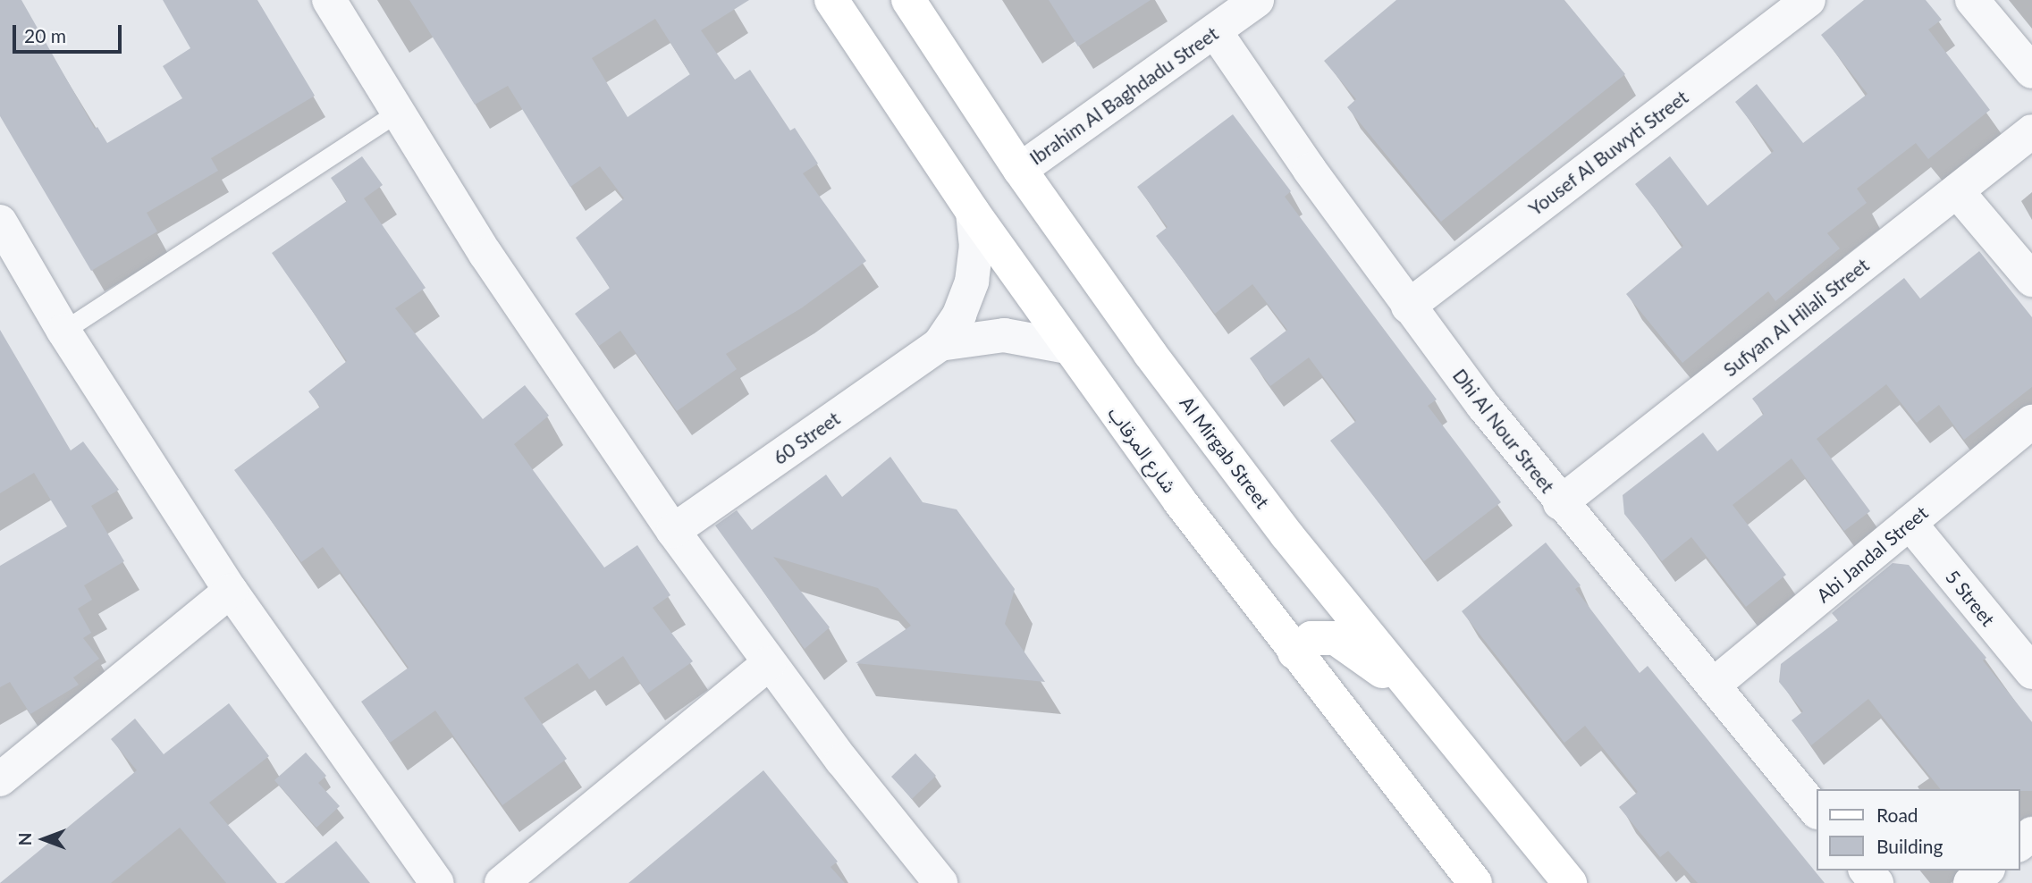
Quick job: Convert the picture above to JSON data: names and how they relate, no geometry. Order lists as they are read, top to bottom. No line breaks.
{"streets":{"main road":["شارع المرقاب","Al Mirgab Street"],"street":["Ibrahim Al Baghdadu Street","Yousef Al Buwyti Street","Sufyan Al Hilali Street","Dhi Al Nour Street","60 Street","Abi Jandal Street","5 Street"]},"crossings":[["Ibrahim Al Baghdadu Street","Dhi Al Nour Street"],["Ibrahim Al Baghdadu Street","Al Mirgab Street"],["Yousef Al Buwyti Street","Dhi Al Nour Street"],["Sufyan Al Hilali Street","Dhi Al Nour Street"],["Dhi Al Nour Street","Abi Jandal Street"],["60 Street","شارع المرقاب"],["Abi Jandal Street","5 Street"]],"legend":["Road","Building"],"scale_bar":"20 m","north":"left"}
